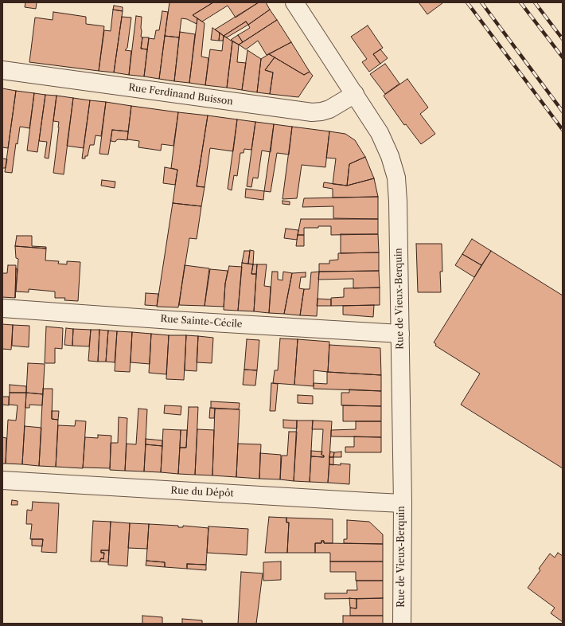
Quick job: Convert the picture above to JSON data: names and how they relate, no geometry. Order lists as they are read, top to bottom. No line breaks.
{"streets":{"street":["Rue Ferdinand Buisson","Rue de Vieux-Berquin","Rue Sainte-Cécile","Rue du Dépôt"]},"crossings":[["Rue Ferdinand Buisson","Rue de Vieux-Berquin"],["Rue de Vieux-Berquin","Rue Sainte-Cécile"],["Rue de Vieux-Berquin","Rue du Dépôt"]]}
